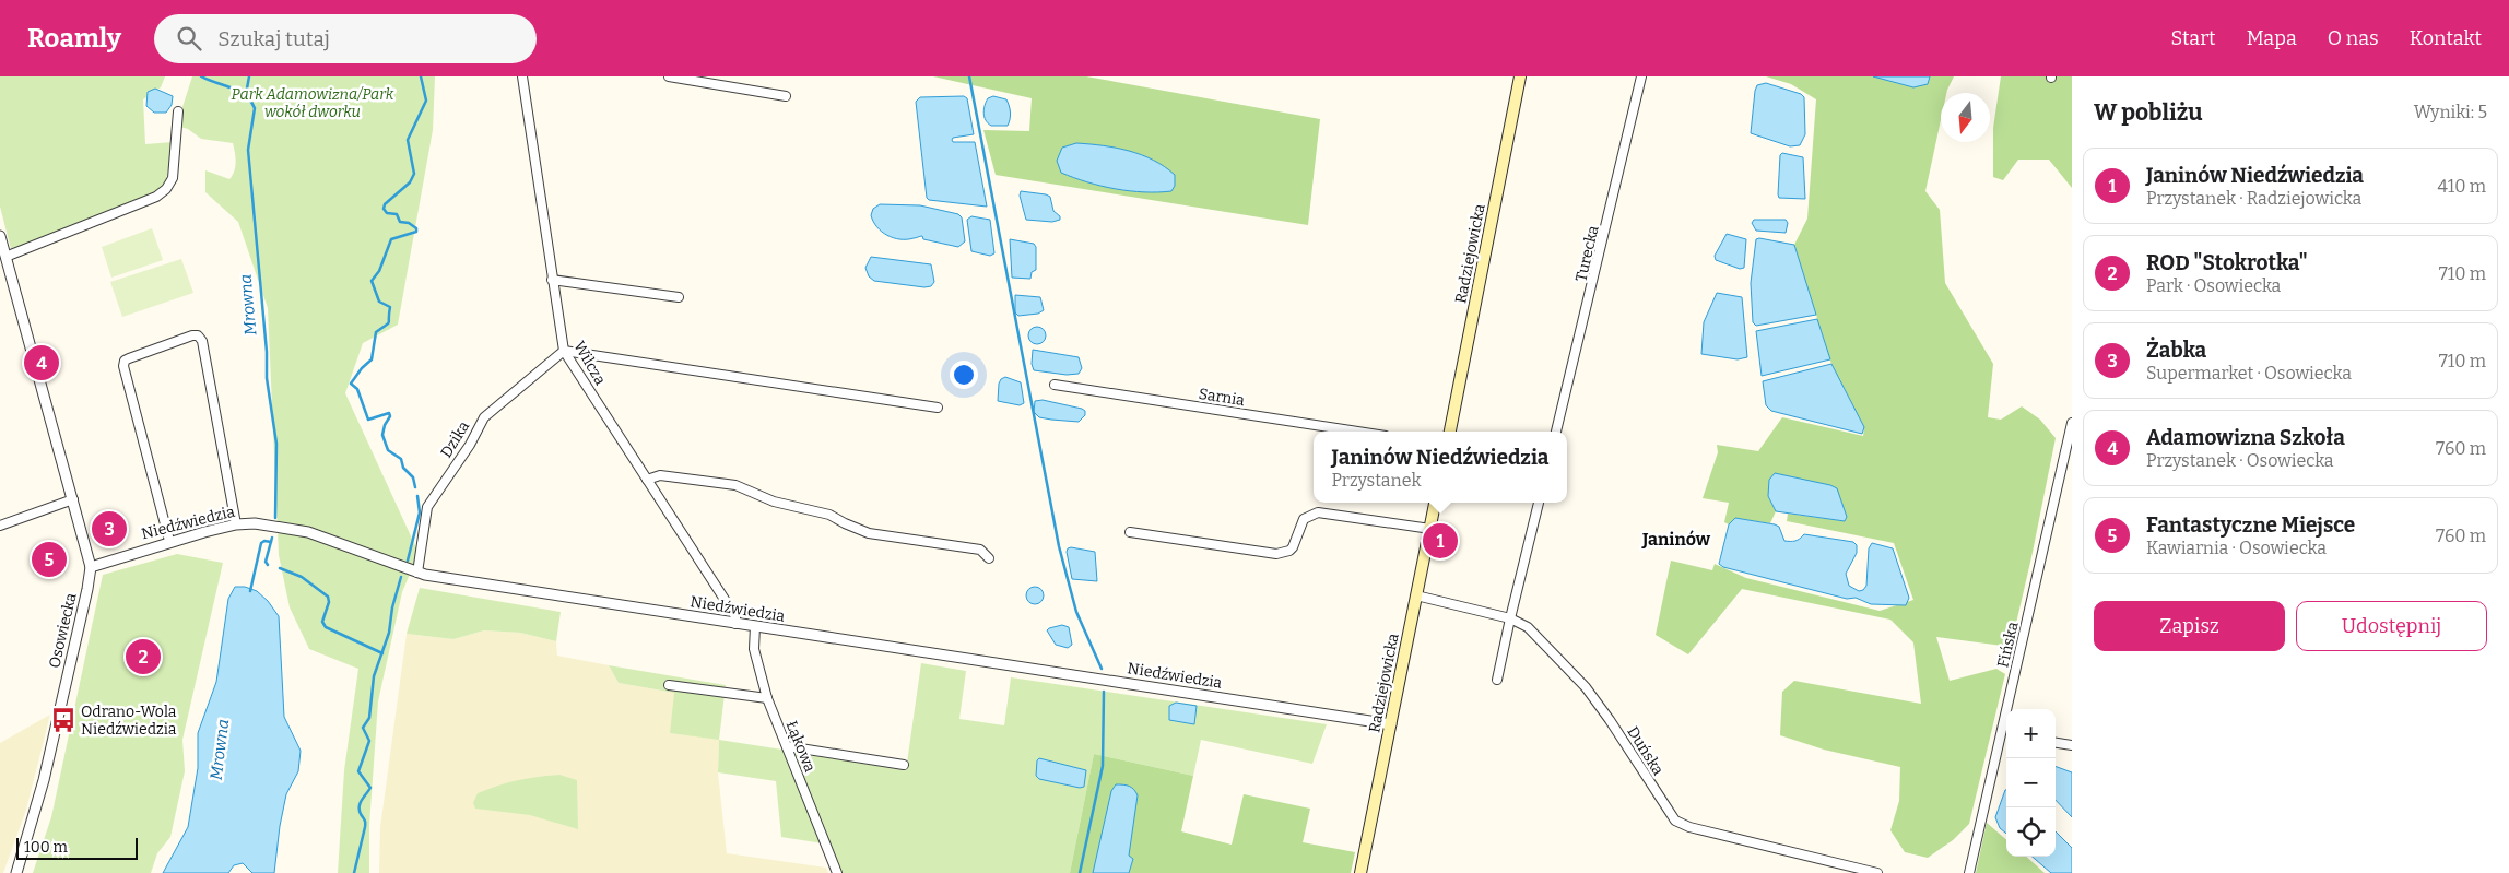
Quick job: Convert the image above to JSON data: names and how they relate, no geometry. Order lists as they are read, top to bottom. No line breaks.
{"streets":{"main road":["Radziejowicka"],"street":["Turecka","Wilcza","Sarnia","Dzika","Niedźwiedzia","Osowiecka","Fińska","Łąkowa","Duńska"]},"crossings":[["Radziejowicka","Niedźwiedzia"],["Radziejowicka","Duńska"],["Wilcza","Dzika"],["Wilcza","Niedźwiedzia"],["Dzika","Niedźwiedzia"],["Niedźwiedzia","Osowiecka"],["Niedźwiedzia","Łąkowa"]],"districts":["Janinów"],"water":["Mrowna"],"parks":["Park Adamowizna/Park wokół dworku"],"places":{"bus stop":["Odrano-Wola Niedźwiedzia"]},"scale_bar":"100 m","north":"bottom","page":{"header":"Roamly","search":"Szukaj tutaj","nav":["Start","Mapa","O nas","Kontakt"],"heading":["W pobliżu","Wyniki: 5"],"list":[{"mark":"1","name":"Janinów Niedźwiedzia","note":"Przystanek · Radziejowicka","value":"410 m"},{"mark":"2","name":"ROD \"Stokrotka\"","note":"Park · Osowiecka","value":"710 m"},{"mark":"3","name":"Żabka","note":"Supermarket · Osowiecka","value":"710 m"},{"mark":"4","name":"Adamowizna Szkoła","note":"Przystanek · Osowiecka","value":"760 m"},{"mark":"5","name":"Fantastyczne Miejsce","note":"Kawiarnia · Osowiecka","value":"760 m"}],"pins":["4","3","1","5","2"],"popup":["Janinów Niedźwiedzia","Przystanek"],"buttons":["Zapisz","Udostępnij"],"map_buttons":["+","−"],"scale":"100 m"}}
